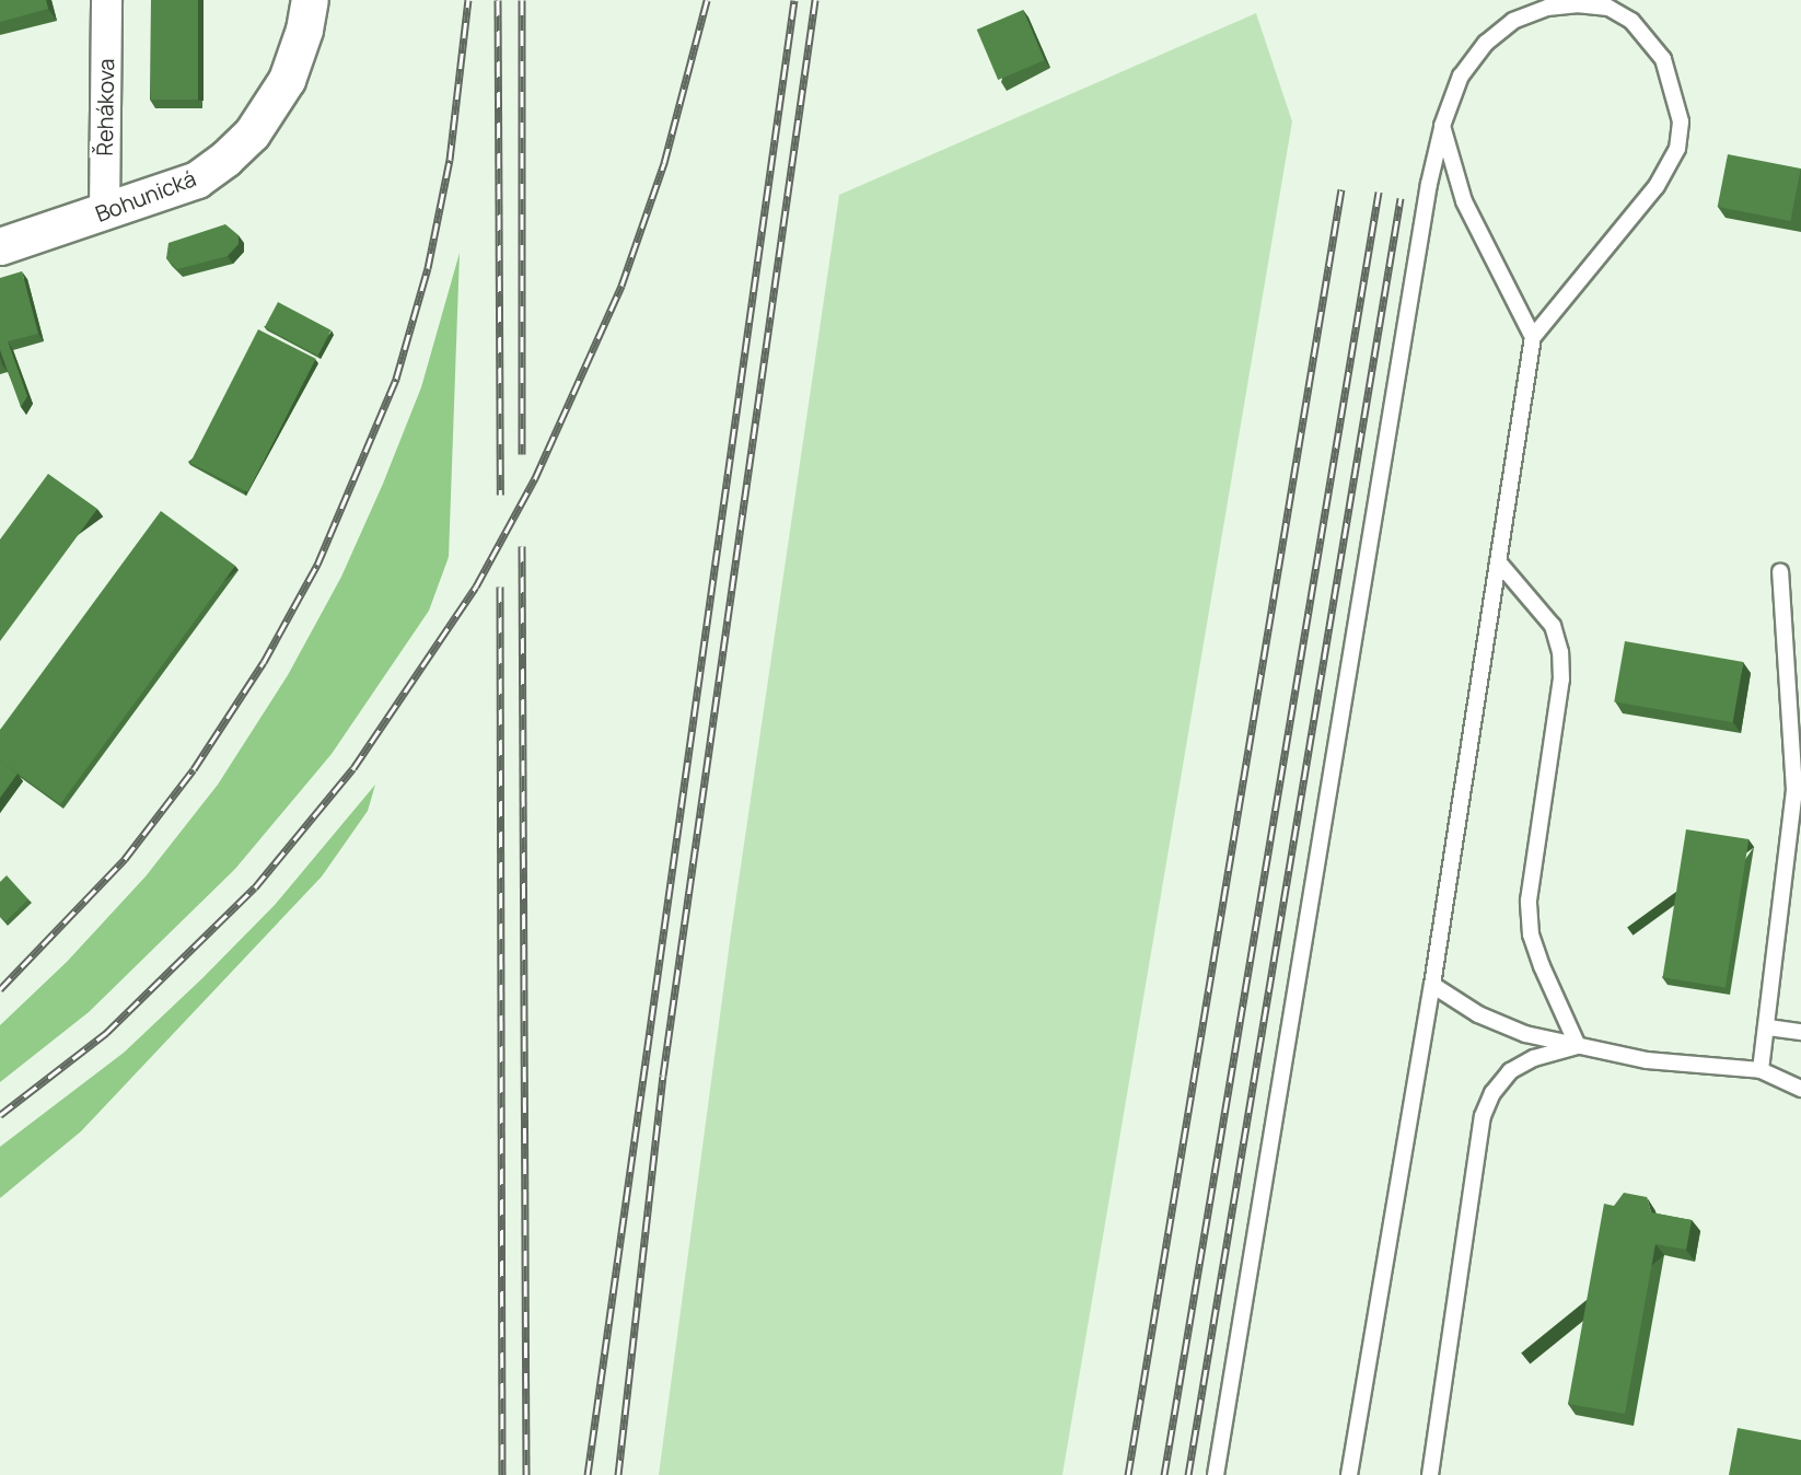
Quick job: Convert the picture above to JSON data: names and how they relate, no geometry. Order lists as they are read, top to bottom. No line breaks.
{"streets":{"street":["Řehákova","Bohunická"]},"crossings":[["Řehákova","Bohunická"]]}
